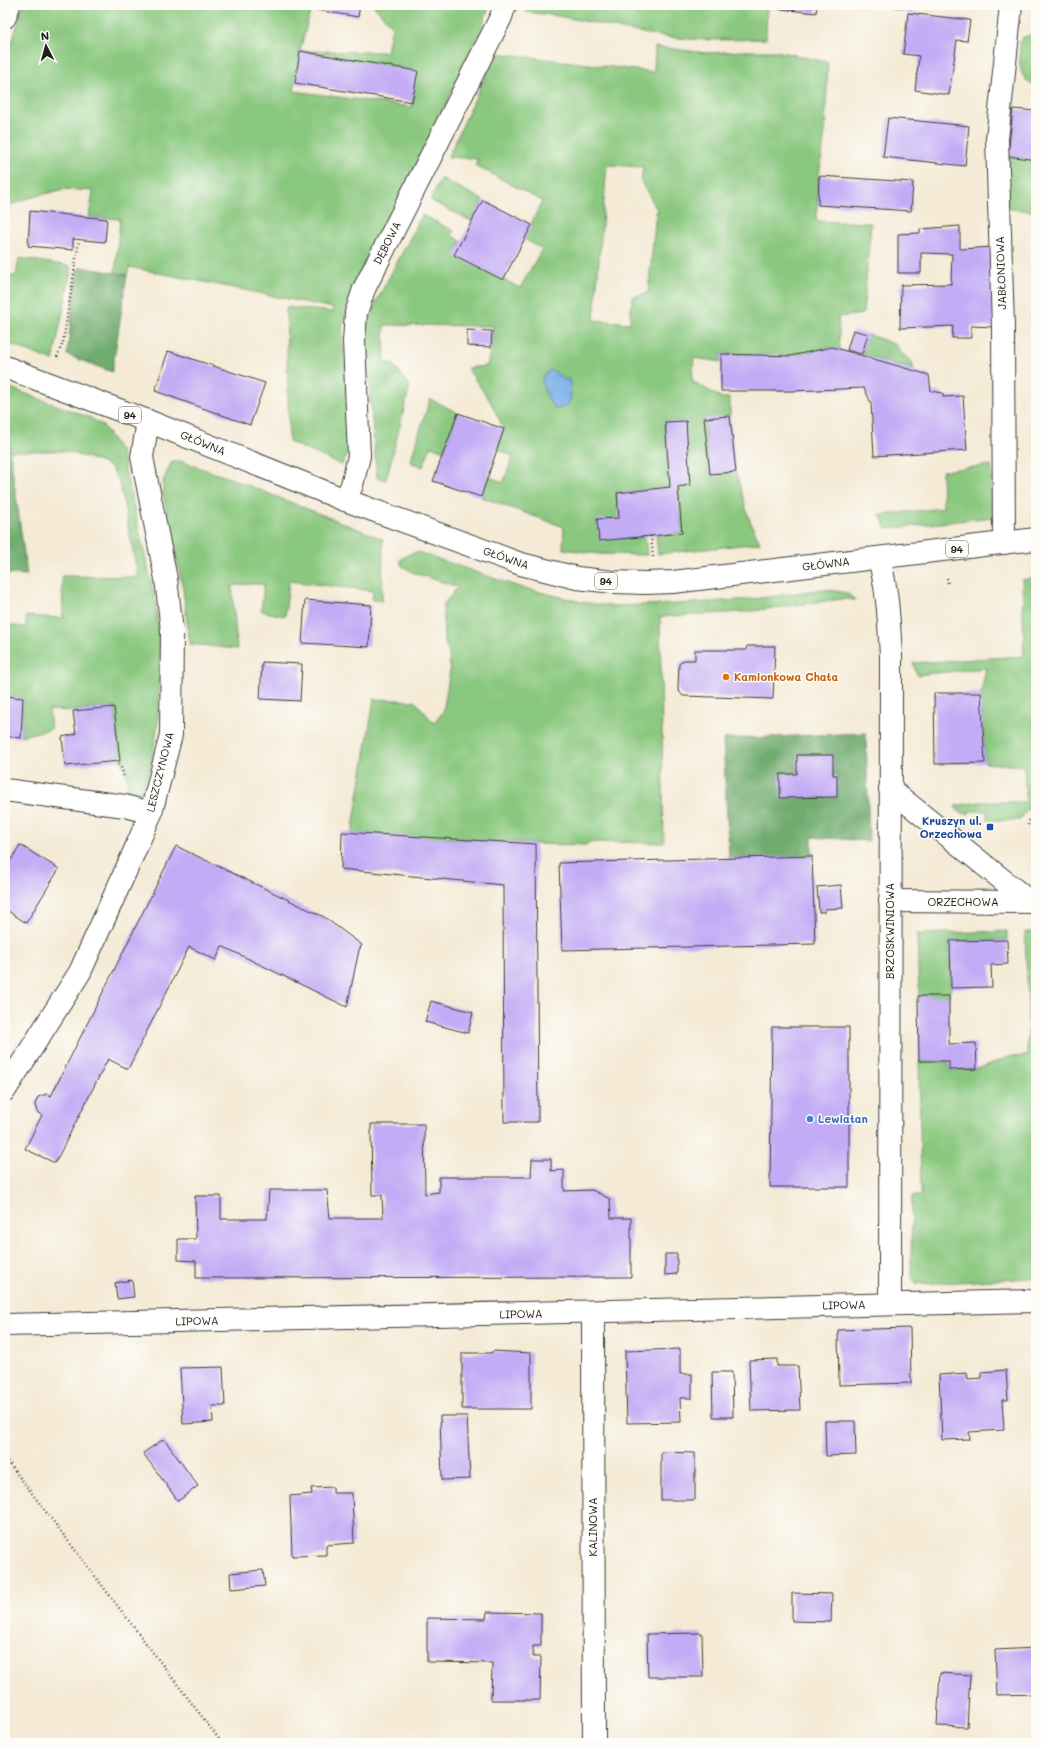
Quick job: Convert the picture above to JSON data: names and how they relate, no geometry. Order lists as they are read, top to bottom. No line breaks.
{"streets":{"street":["DĘBOWA","JABŁONIOWA","94","GŁÓWNA","LESZCZYNOWA","ORZECHOWA","BRZOSKWINIOWA","LIPOWA","KALINOWA"]},"crossings":[["DĘBOWA","GŁÓWNA"],["JABŁONIOWA","GŁÓWNA"],["GŁÓWNA","LESZCZYNOWA"],["GŁÓWNA","BRZOSKWINIOWA"],["ORZECHOWA","BRZOSKWINIOWA"],["BRZOSKWINIOWA","LIPOWA"],["LIPOWA","KALINOWA"]],"places":{"other":["Kamionkowa Chata","Lewiatan"],"transit":["Kruszyn ul. Orzechowa"]},"north":"top"}
